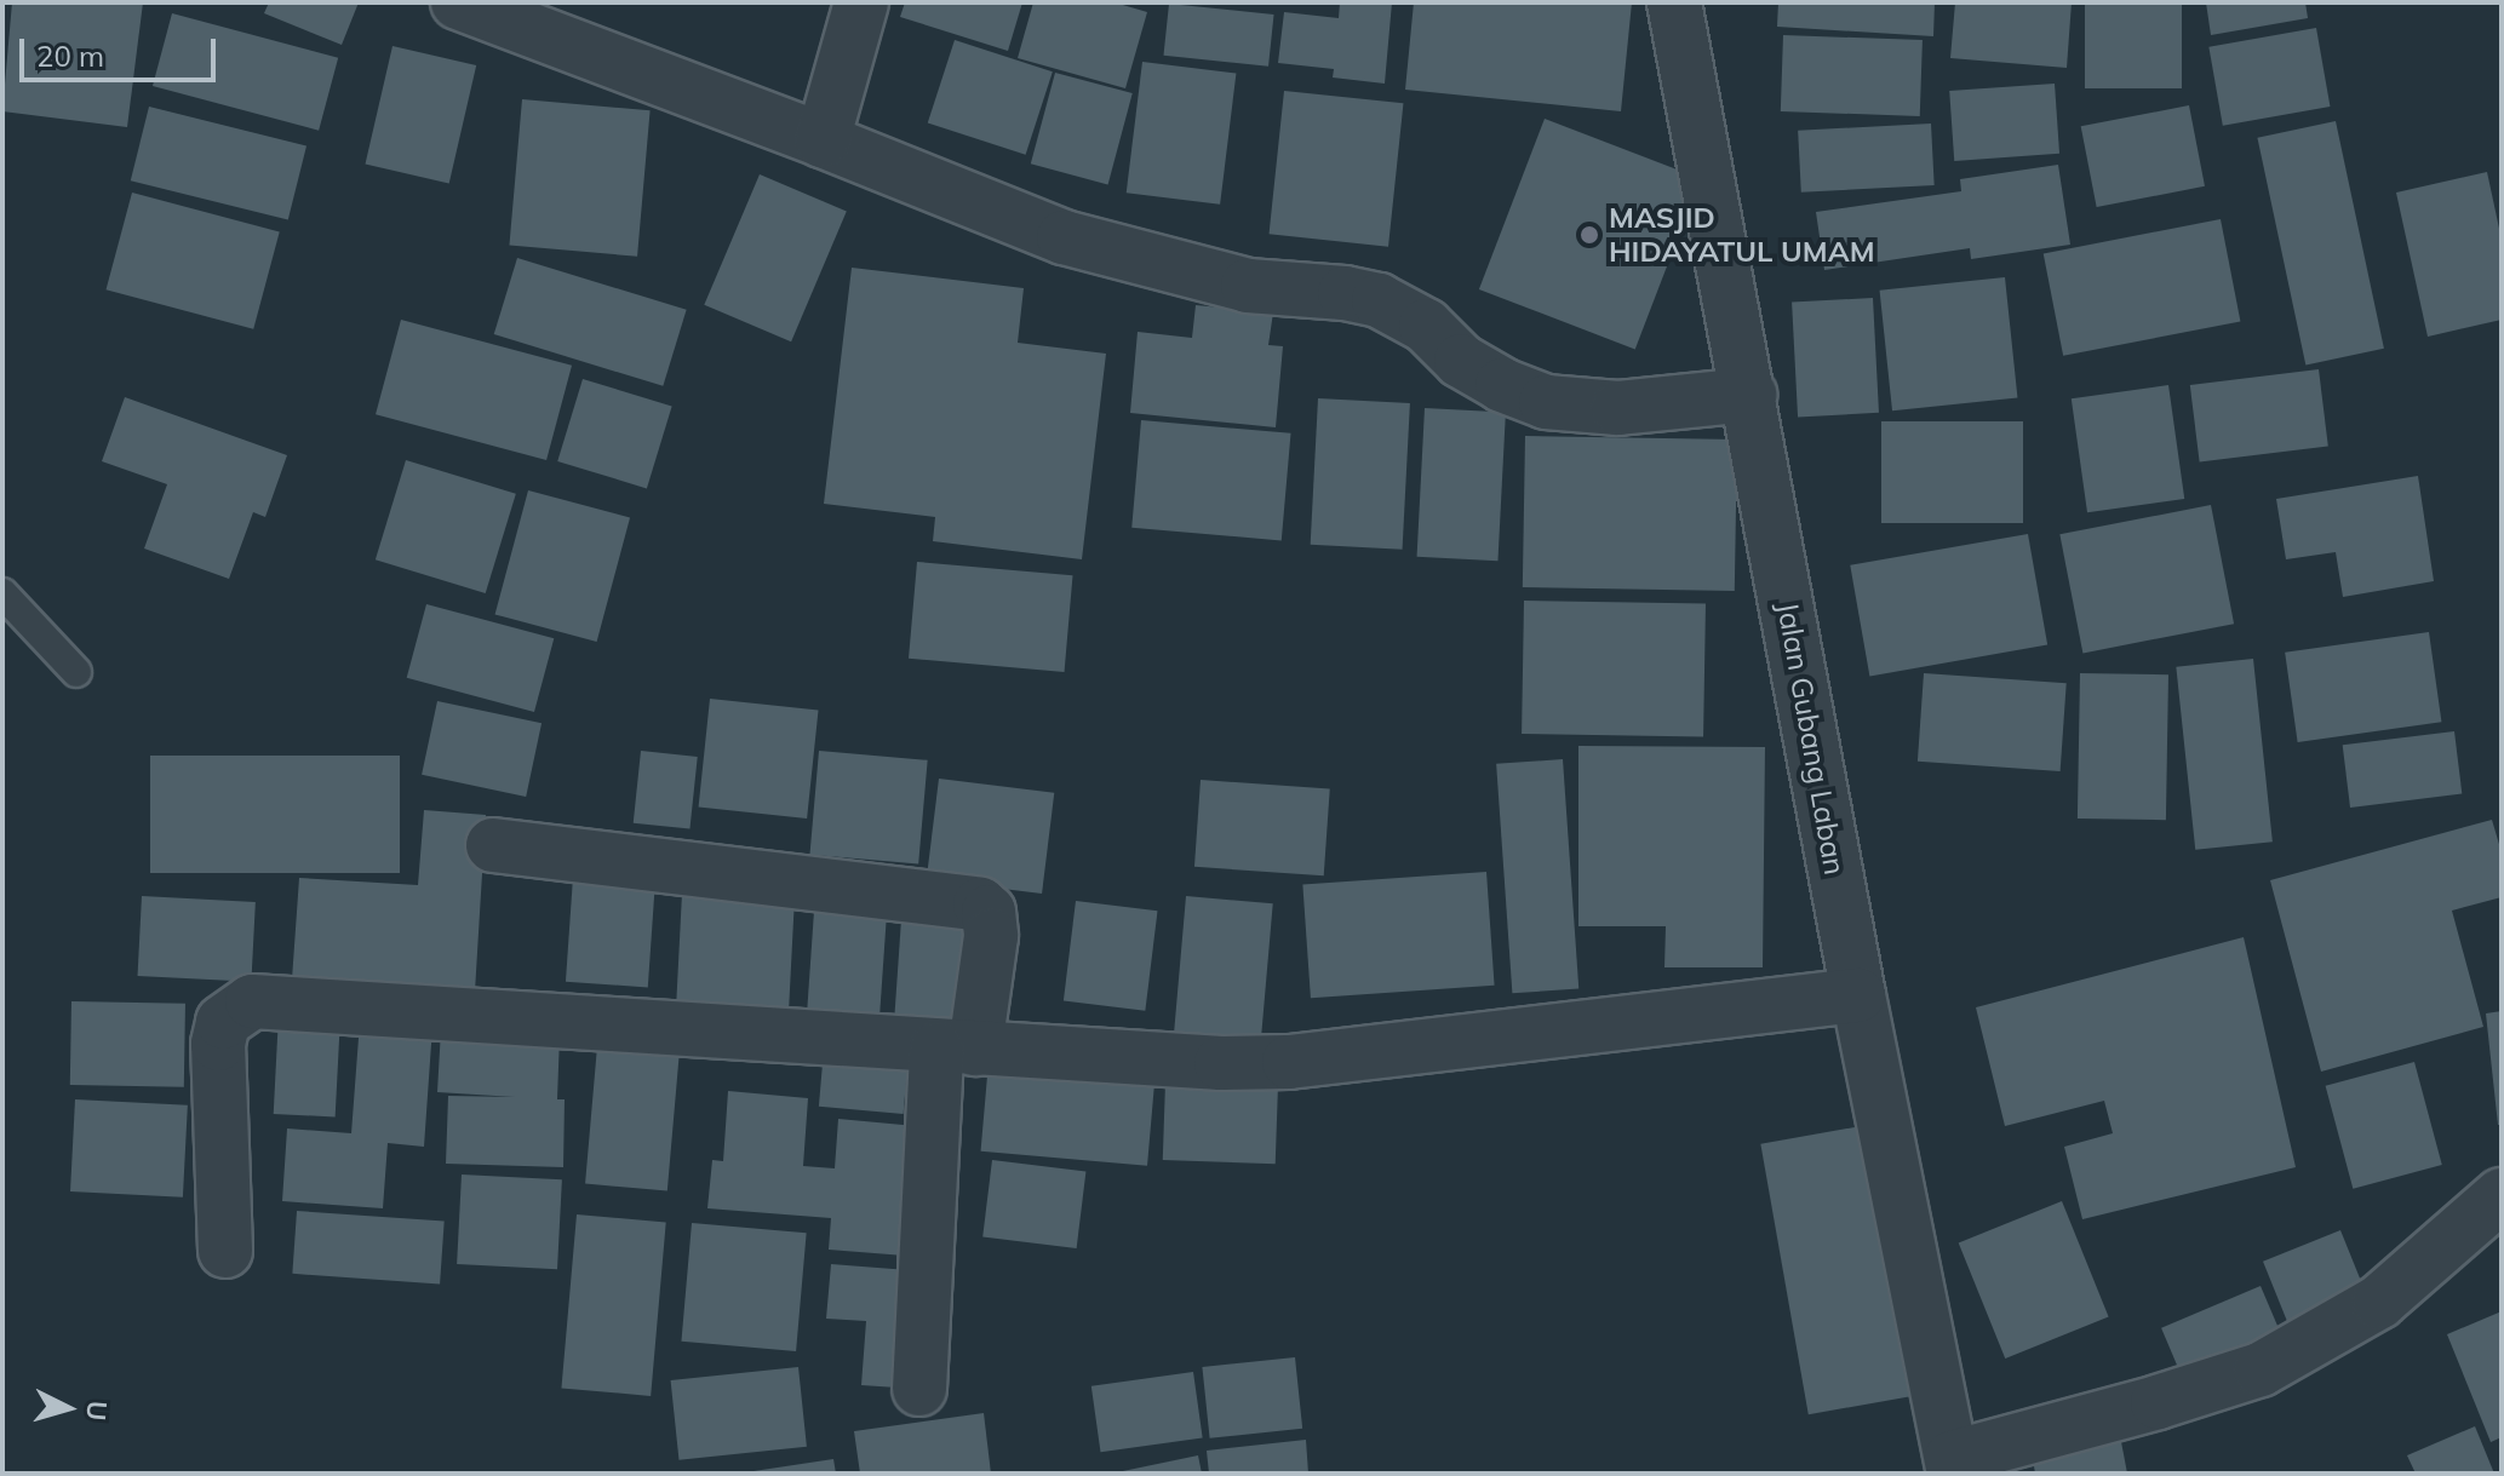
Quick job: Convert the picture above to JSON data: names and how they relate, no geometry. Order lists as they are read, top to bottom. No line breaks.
{"streets":{"street":["Jalan Gubang Laban"]},"places":["MASJID HIDAYATUL UMAM"],"scale_bar":"20 m","north":"right"}
